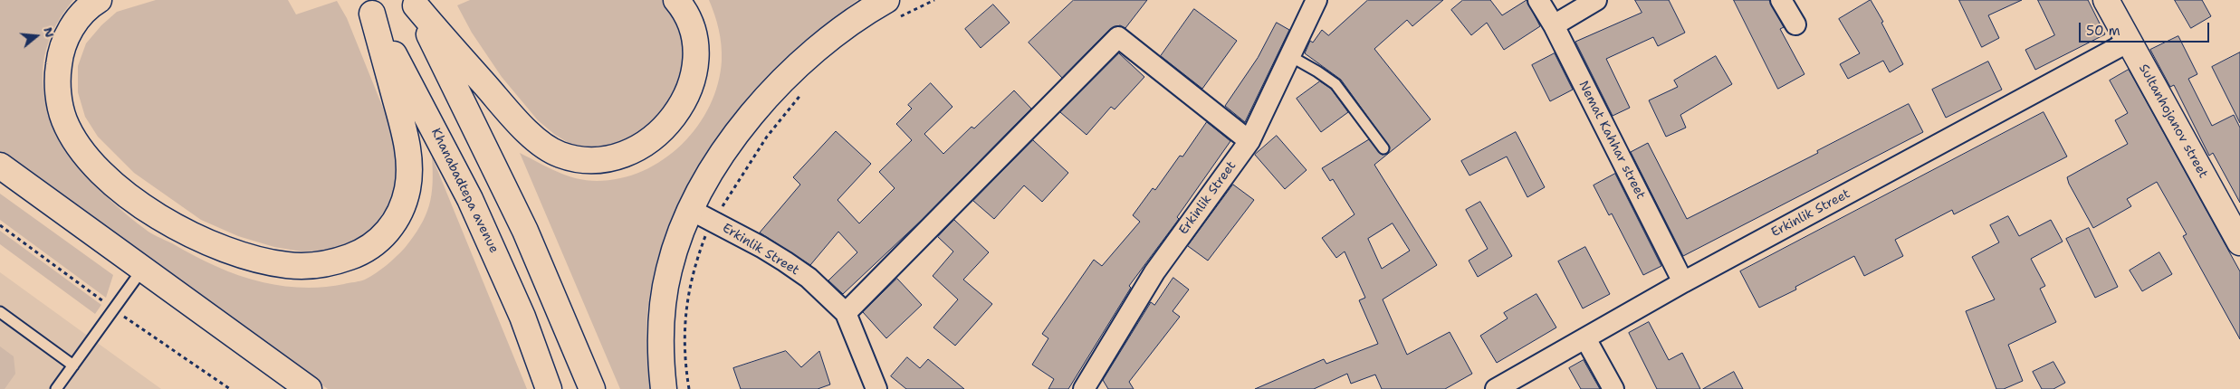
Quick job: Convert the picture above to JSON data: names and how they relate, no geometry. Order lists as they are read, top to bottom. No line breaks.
{"streets":{"main road":["Sultanhojanov street","Khanabadtepa avenue"],"street":["Nemat Kahhar street","Erkinlik Street"]},"crossings":[["Sultanhojanov street","Erkinlik Street"],["Nemat Kahhar street","Erkinlik Street"]],"scale_bar":"50 m","north":"right"}
